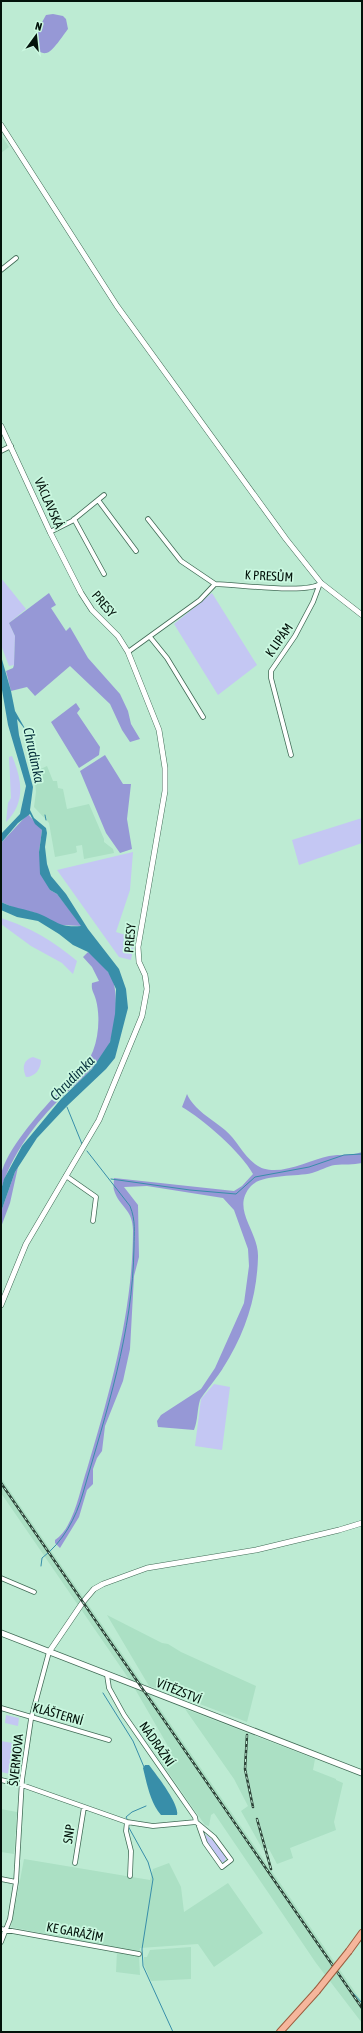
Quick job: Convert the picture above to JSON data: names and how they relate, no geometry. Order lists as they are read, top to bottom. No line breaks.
{"streets":{"main road":["VÍTĚZSTVÍ"],"street":["VÁCLAVSKÁ","K PRESŮM","PRESY","K LIPÁM","KLÁŠTERNÍ","NÁDRAŽNÍ","ŠVERMOVA","SNP","KE GARÁŽÍM"]},"crossings":[["VÁCLAVSKÁ","PRESY"],["K PRESŮM","K LIPÁM"],["VÍTĚZSTVÍ","NÁDRAŽNÍ"],["VÍTĚZSTVÍ","ŠVERMOVA"],["KLÁŠTERNÍ","ŠVERMOVA"],["ŠVERMOVA","KE GARÁŽÍM"]],"water":["Chrudimka"],"north":"top"}
